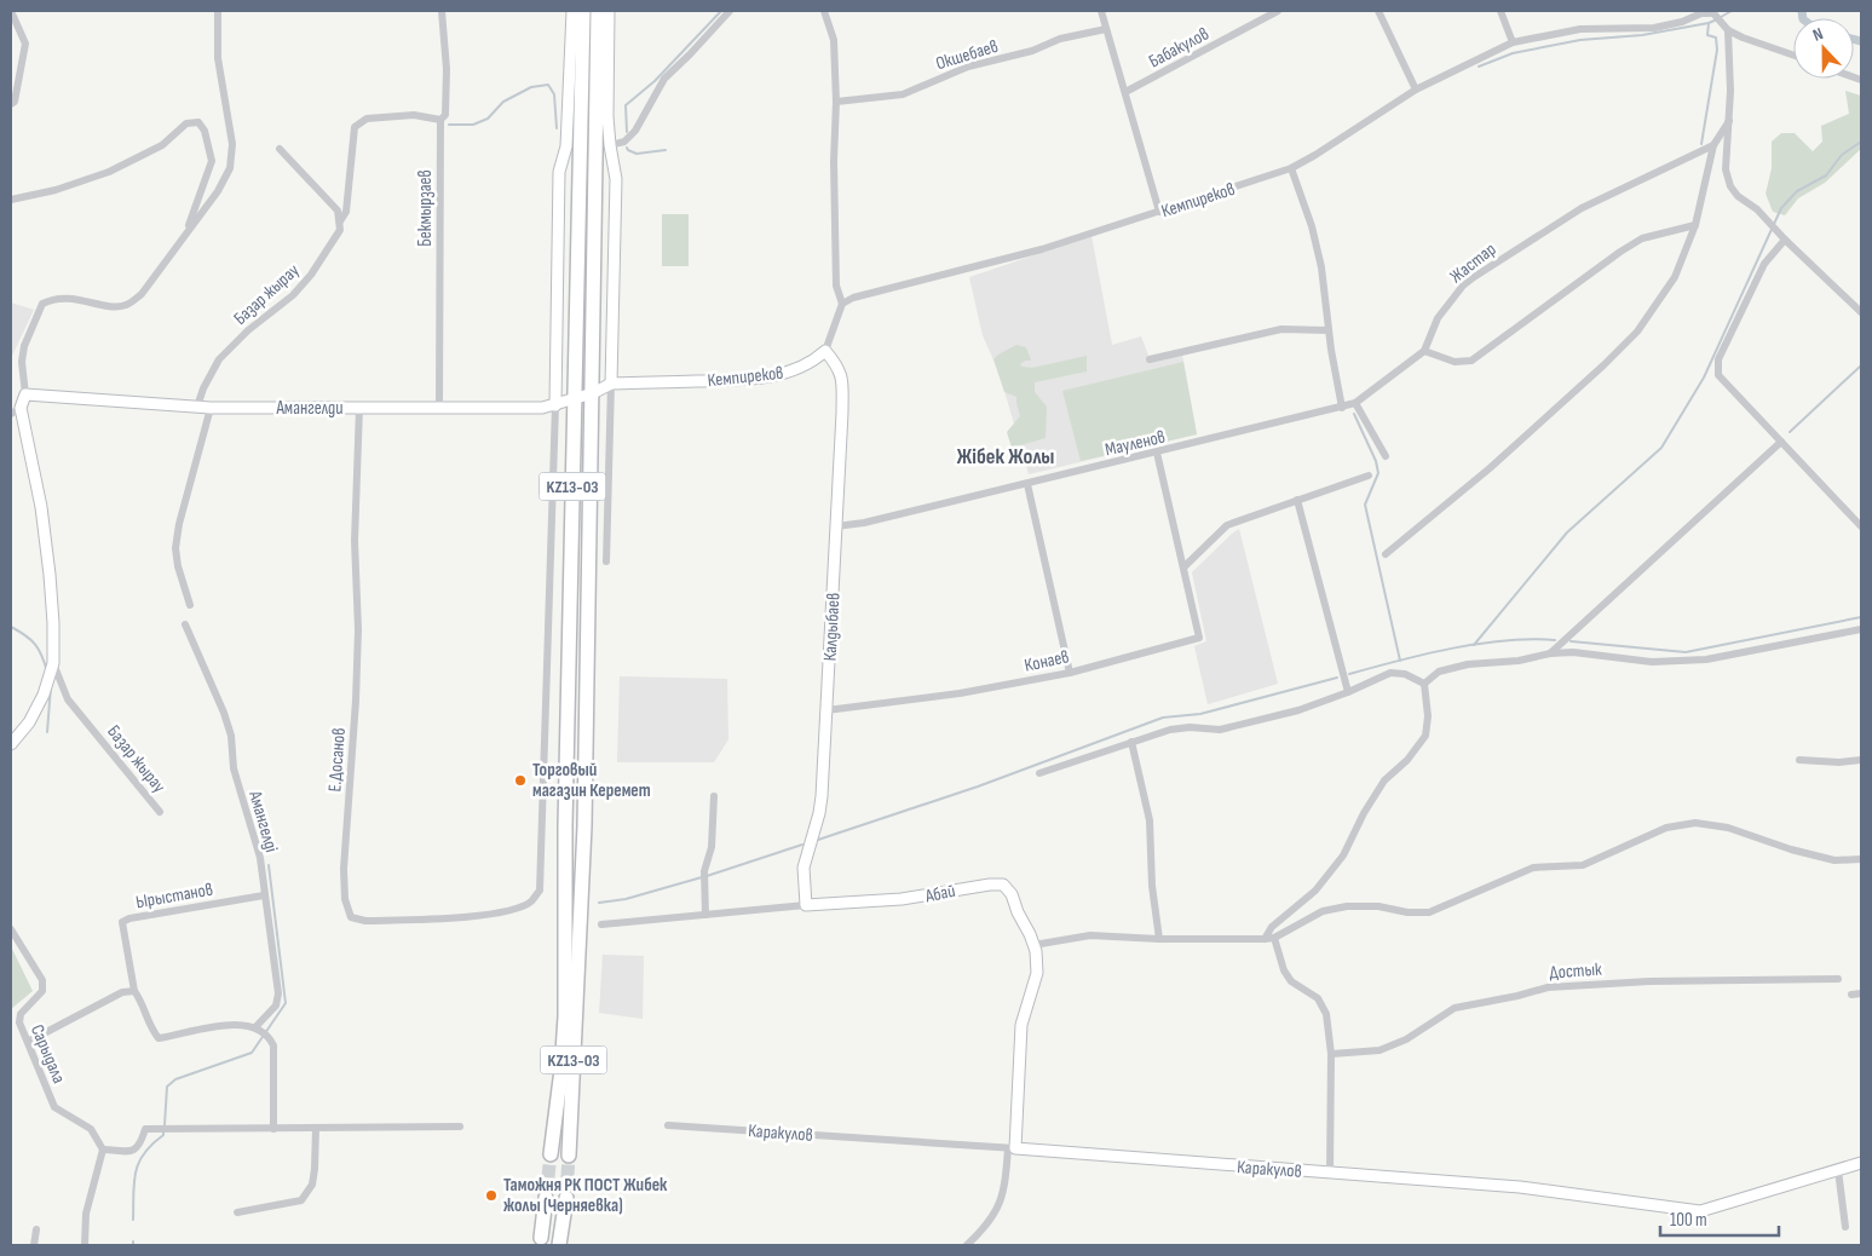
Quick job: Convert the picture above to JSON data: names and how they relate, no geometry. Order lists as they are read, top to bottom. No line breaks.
{"streets":{"highway":["KZ13-03"],"main road":["Кемпиреков","Амангелди","Калдыбаев","Абай","Каракулов"],"street":["Бабакулов","Окшебаев","Бекмырзаев","Жастар","Базар жырау","Мауленов","Конаев","Е.Досанов","Амангелді","Ырыстанов","Достык","Сарыдала"]},"crossings":[["Кемпиреков","Амангелди"],["Кемпиреков","KZ13-03"],["Кемпиреков","Калдыбаев"],["Бекмырзаев","Базар жырау"],["Бекмырзаев","Амангелди"],["Жастар","Мауленов"],["Базар жырау","Амангелди"],["Амангелди","KZ13-03"],["Амангелди","Е.Досанов"],["Мауленов","Калдыбаев"],["Мауленов","Конаев"],["Калдыбаев","Конаев"],["Калдыбаев","Абай"],["Амангелді","Ырыстанов"],["Абай","Каракулов"]],"districts":["Жібек Жолы"],"places":["Торговый магазин Керемет","Таможня РК ПОСТ Жибек жолы (Черняевка)"],"scale_bar":"100 m","north":"top"}
